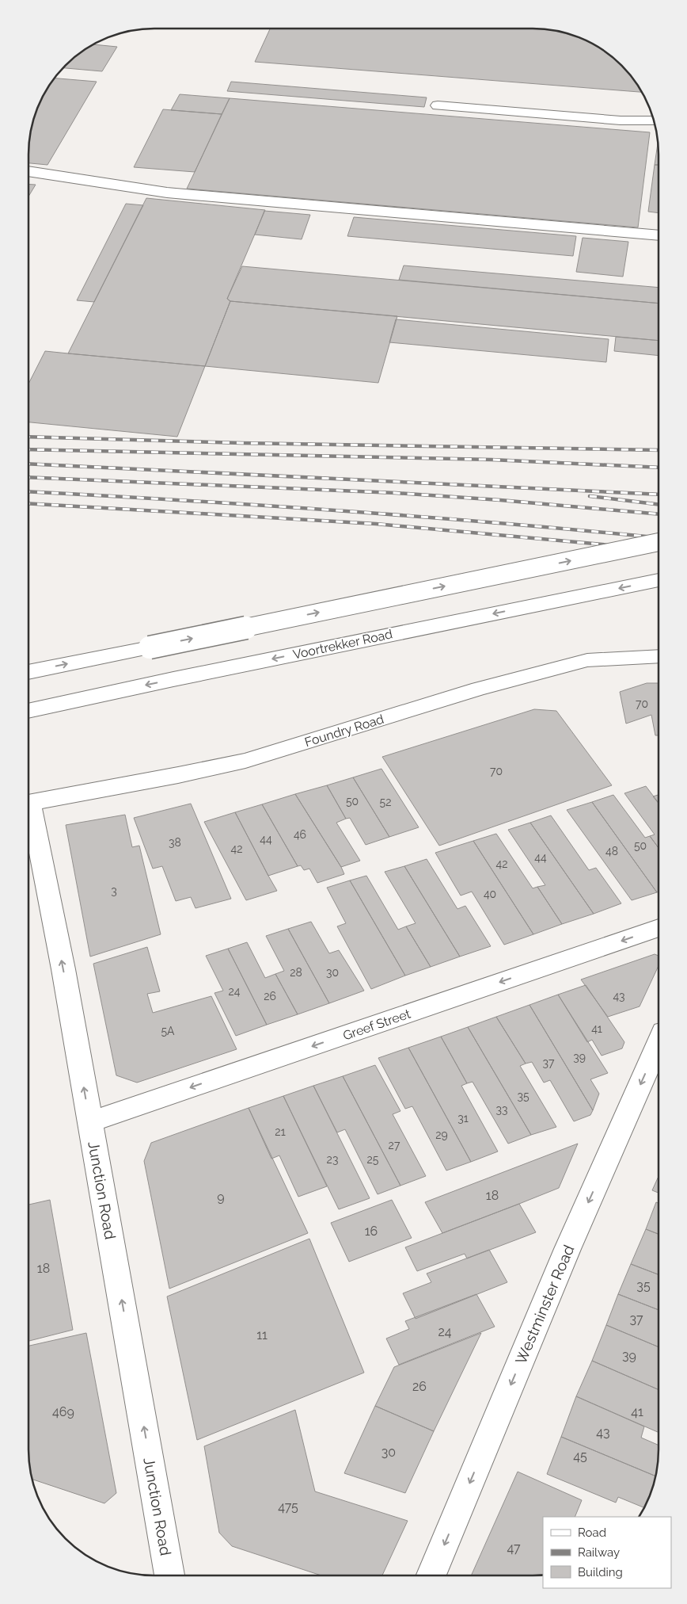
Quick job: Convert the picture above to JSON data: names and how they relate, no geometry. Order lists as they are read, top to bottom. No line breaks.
{"streets":{"street":["Voortrekker Road","Foundry Road","Greef Street","Junction Road","Westminster Road"]},"crossings":[["Greef Street","Junction Road"]],"one_way":["Greef Street","Junction Road","Westminster Road"],"house_numbers":["70","70","50","52","46","44","38","50","42","48","44","42","3","40","28","30","24","26","43","41","5A","39","37","35","33","31","21","29","27","23","25","18","9","16","18","35","37","24","11","39","26","469","41","43","30","45","475","47"],"legend":["Road","Railway","Building"]}
